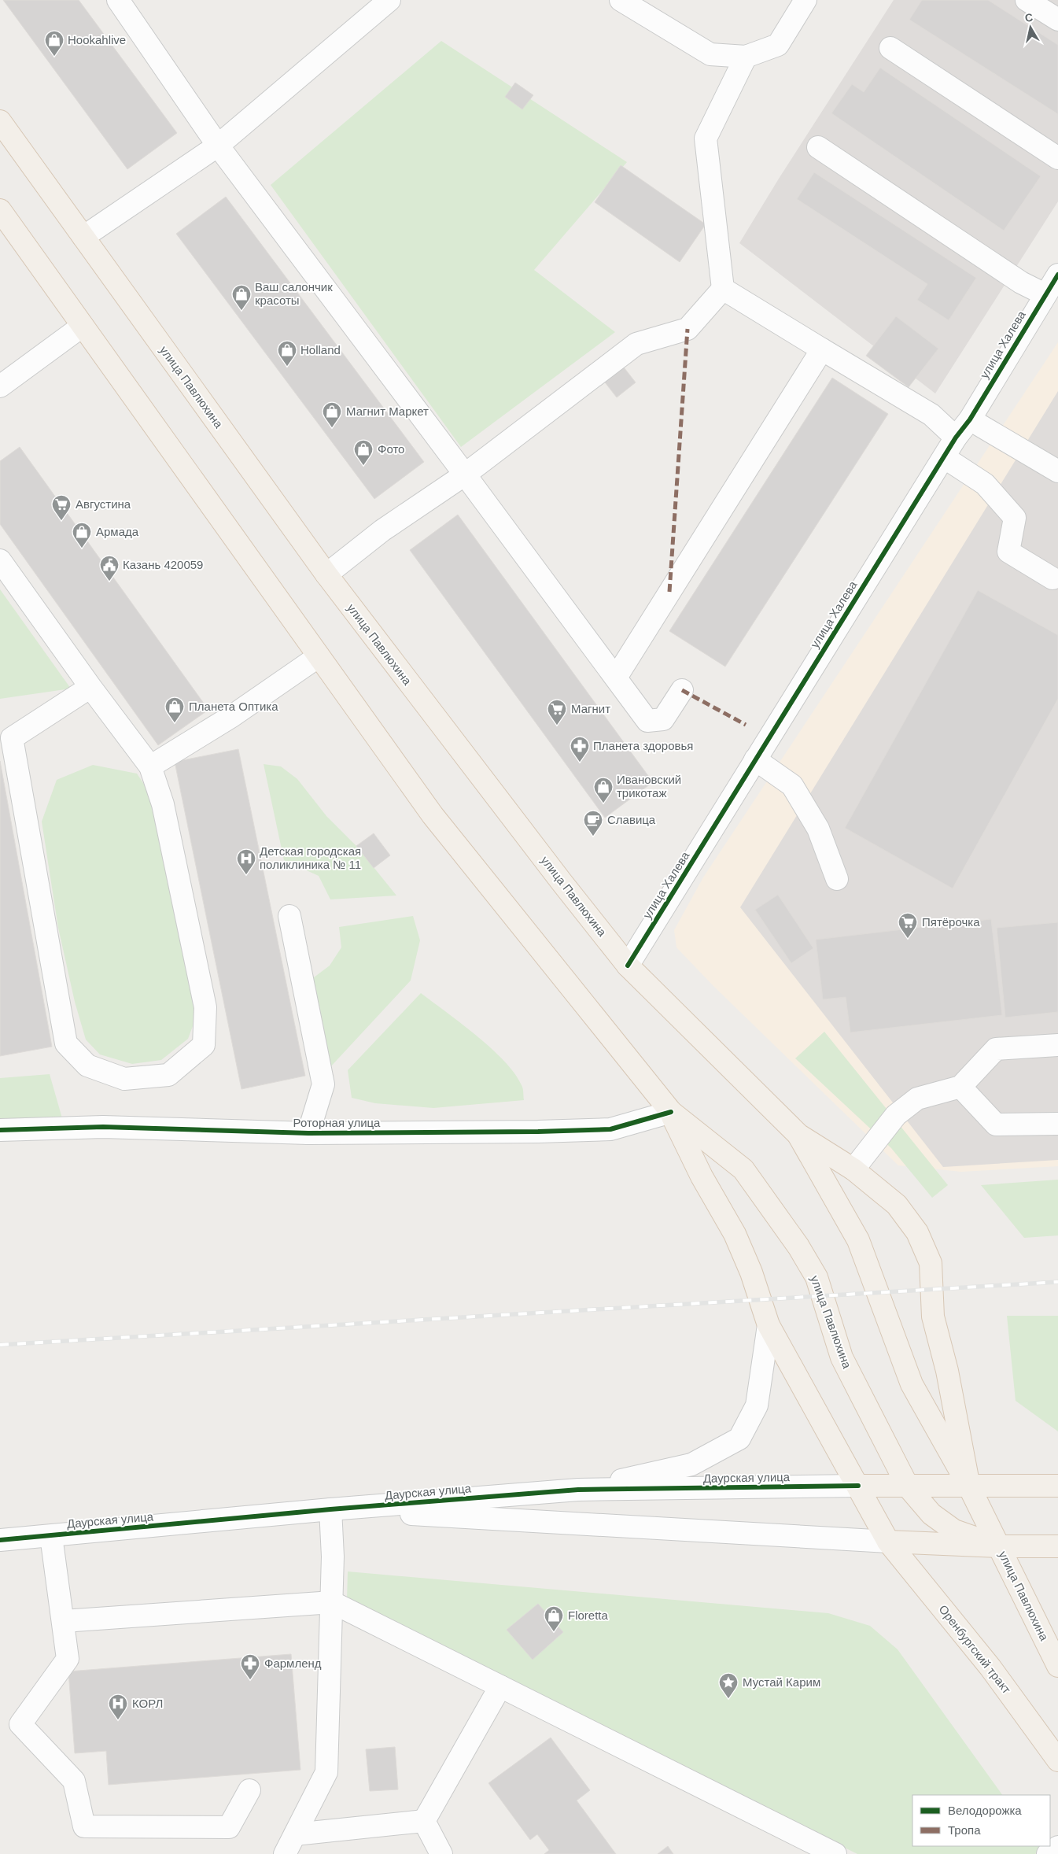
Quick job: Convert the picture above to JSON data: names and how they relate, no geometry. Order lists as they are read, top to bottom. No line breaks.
{"streets":{"main road":["улица Павлюхина","Даурская улица","Оренбургский тракт"],"street":["улица Халева","Роторная улица"]},"crossings":[["улица Халева","улица Павлюхина"],["улица Павлюхина","Роторная улица"],["улица Павлюхина","Даурская улица"],["улица Павлюхина","Оренбургский тракт"],["Даурская улица","Оренбургский тракт"]],"places":{"shop":["Hookahlive","Ваш салончик красоты","Holland","Магнит Маркет","Фото","Армада","Планета Оптика","Ивановский трикотаж","Floretta"],"supermarket":["Августина","Магнит","Пятёрочка"],"public building":["Казань 420059"],"pharmacy":["Планета здоровья","Фармленд"],"cafe":["Славица"],"hospital":["Детская городская поликлиника № 11","КОРЛ"],"place":["Мустай Карим"]},"legend":["Велодорожка","Тропа"],"north":"top"}
